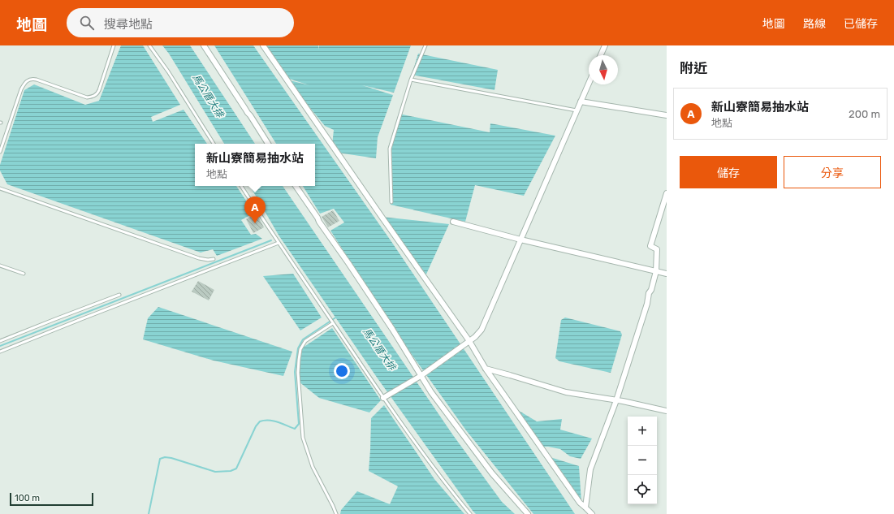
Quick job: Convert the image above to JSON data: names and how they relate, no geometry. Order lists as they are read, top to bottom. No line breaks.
{"water":["馬公厝大排"],"scale_bar":"100 m","north":"bottom","page":{"header":"地圖","search":"搜尋地點","nav":["地圖","路線","已儲存"],"heading":"附近","list":[{"mark":"A","name":"新山寮簡易抽水站","note":"地點","value":"200 m"}],"popup":["新山寮簡易抽水站","地點"],"buttons":["儲存","分享"],"pins":"A","map_buttons":["+","−"],"scale":"100 m"}}
